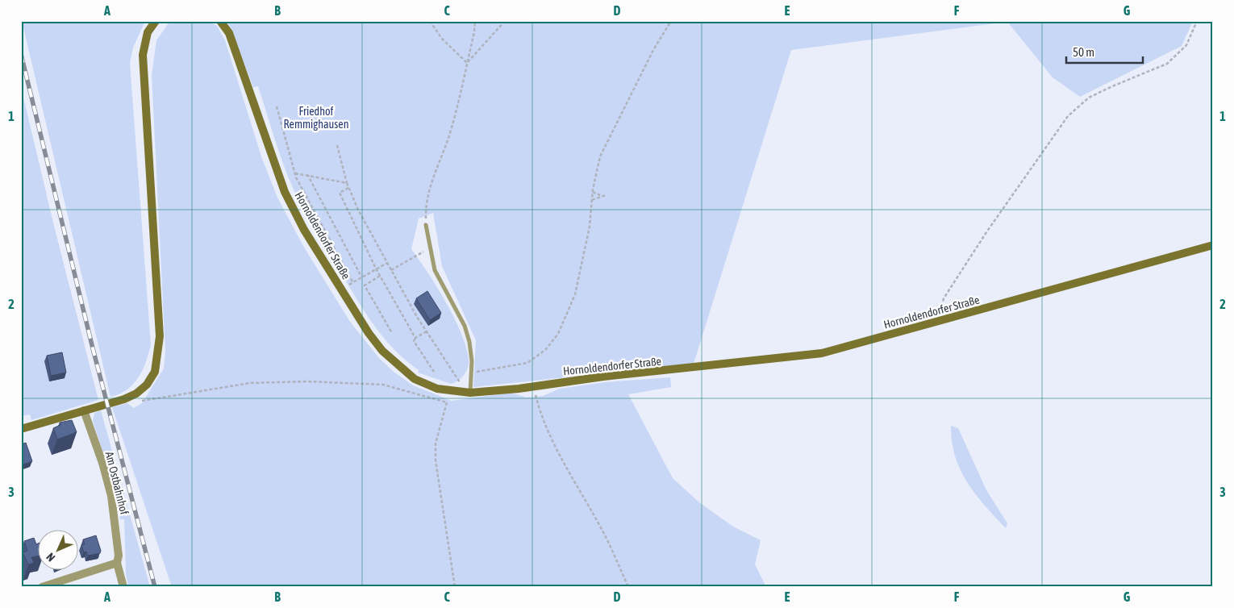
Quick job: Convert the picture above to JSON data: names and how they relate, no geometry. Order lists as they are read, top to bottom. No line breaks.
{"streets":{"street":["Hornoldendorfer Straße","Am Ostbahnhof"]},"parks":["Friedhof Remmighausen"],"scale_bar":"50 m","north":"bottom left","grid":{"columns":["A","B","C","D","E","F","G"],"rows":["1","2","3"]}}
